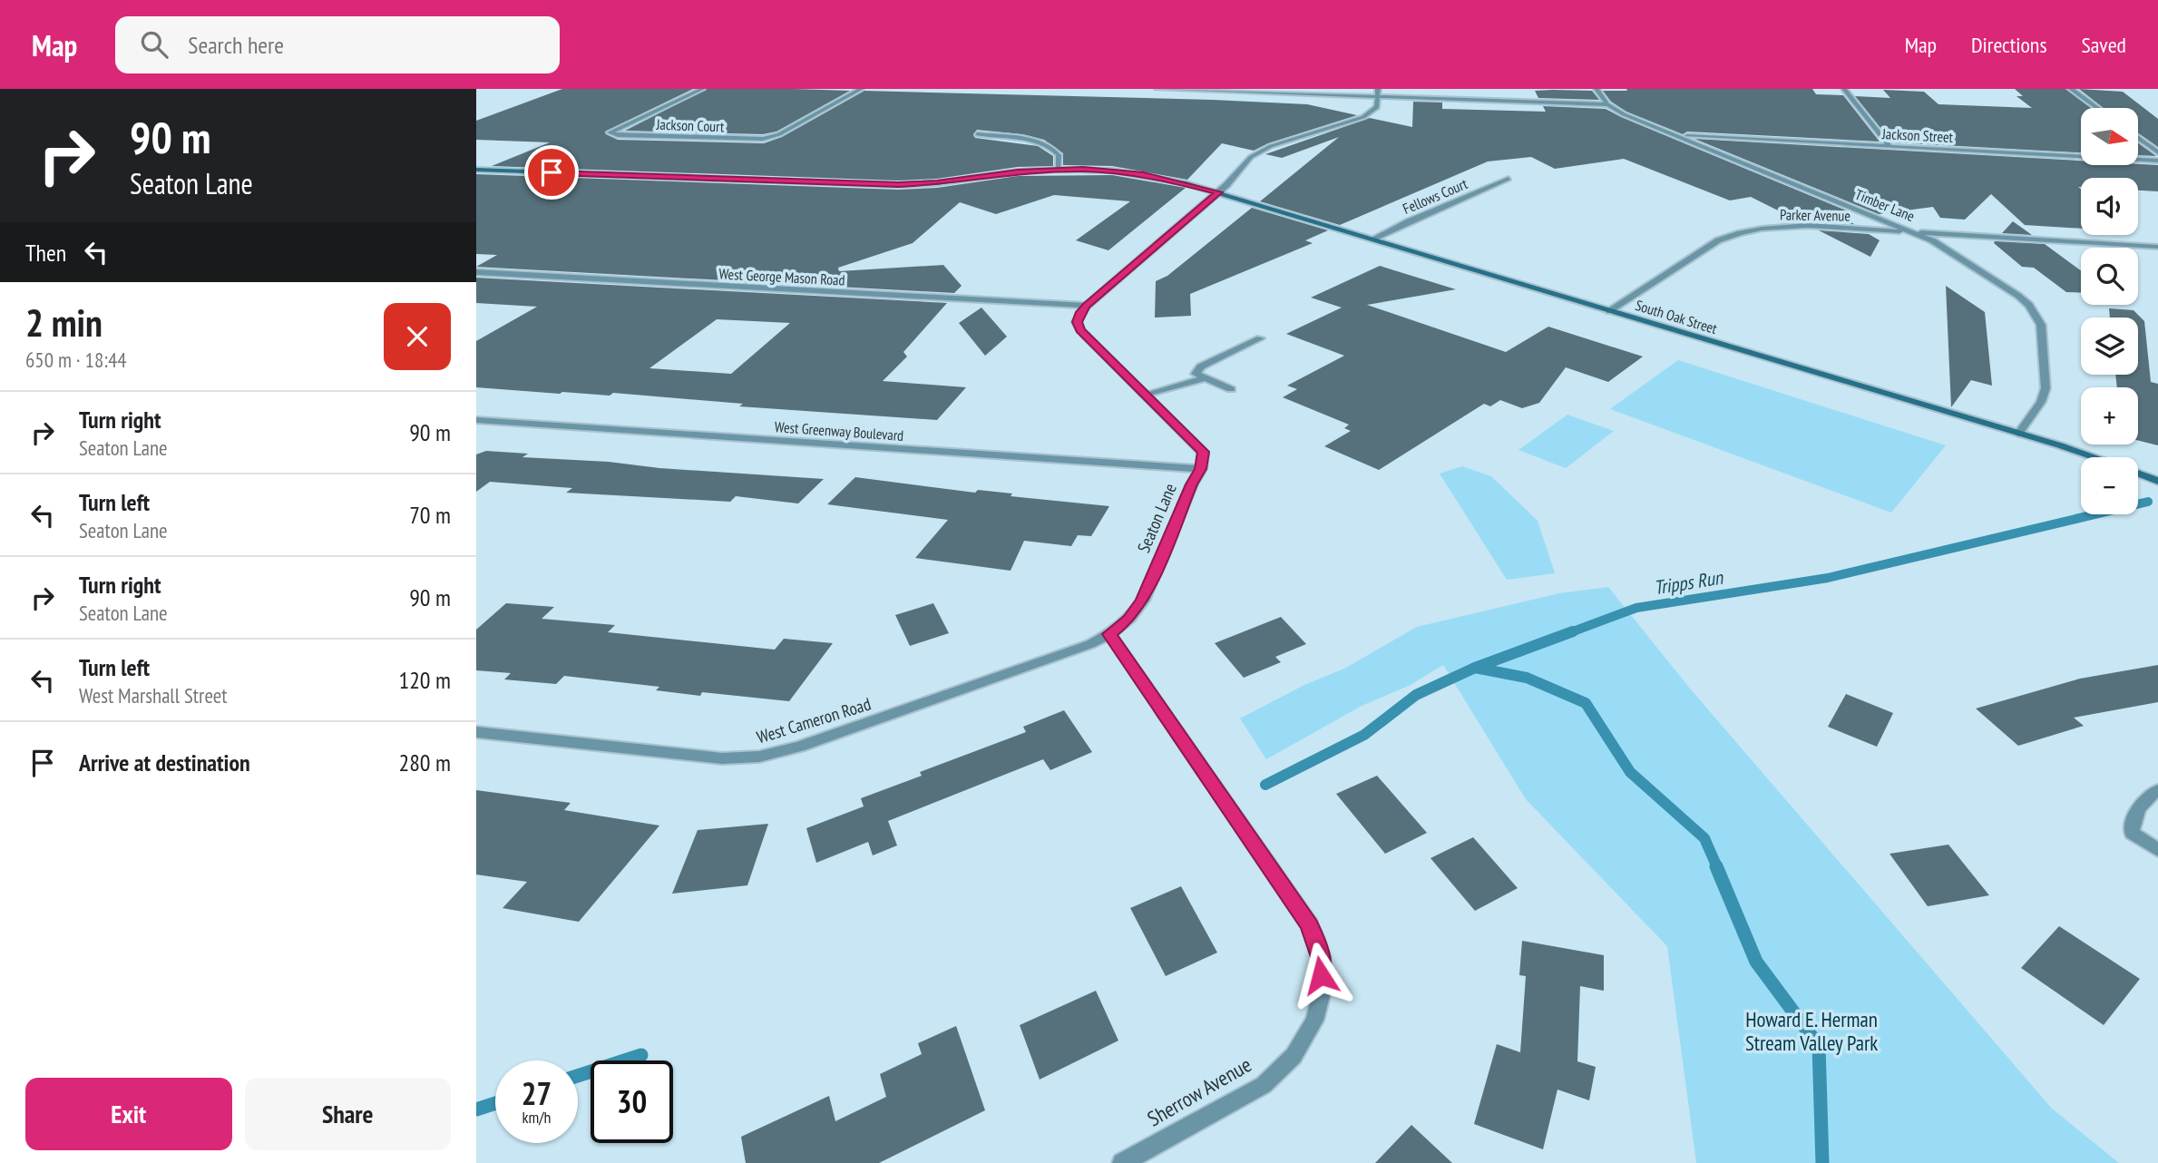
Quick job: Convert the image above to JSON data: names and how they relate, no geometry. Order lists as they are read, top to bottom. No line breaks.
{"streets":{"street":["Jackson Court","Jackson Street","Fellows Court","Timber Lane","Parker Avenue","West George Mason Road","South Oak Street","West Greenway Boulevard","Seaton Lane","West Cameron Road","Sherrow Avenue"]},"crossings":[["Jackson Street","Timber Lane"],["Fellows Court","South Oak Street"],["Timber Lane","Parker Avenue"],["Timber Lane","South Oak Street"],["Parker Avenue","South Oak Street"],["West Greenway Boulevard","Seaton Lane"],["Seaton Lane","West Cameron Road"],["Seaton Lane","Sherrow Avenue"],["West Cameron Road","Sherrow Avenue"]],"water":["Tripps Run"],"parks":["Howard E. Herman Stream Valley Park"],"north":"right","page":{"header":"Map","search":"Search here","nav":["Map","Directions","Saved"],"turn":["90 m","Seaton Lane"],"map_buttons":["+","−"],"then":"Then","heading":["2 min","650 m · 18:44"],"list":[{"name":"Turn right","note":"Seaton Lane","value":"90 m"},{"name":"Turn left","note":"Seaton Lane","value":"70 m"},{"name":"Turn right","note":"Seaton Lane","value":"90 m"},{"name":"Turn left","note":"West Marshall Street","value":"120 m"},{"name":"Arrive at destination","value":"280 m"}],"speed":"27 km/h","limit":"30","buttons":["Exit","Share"]}}
